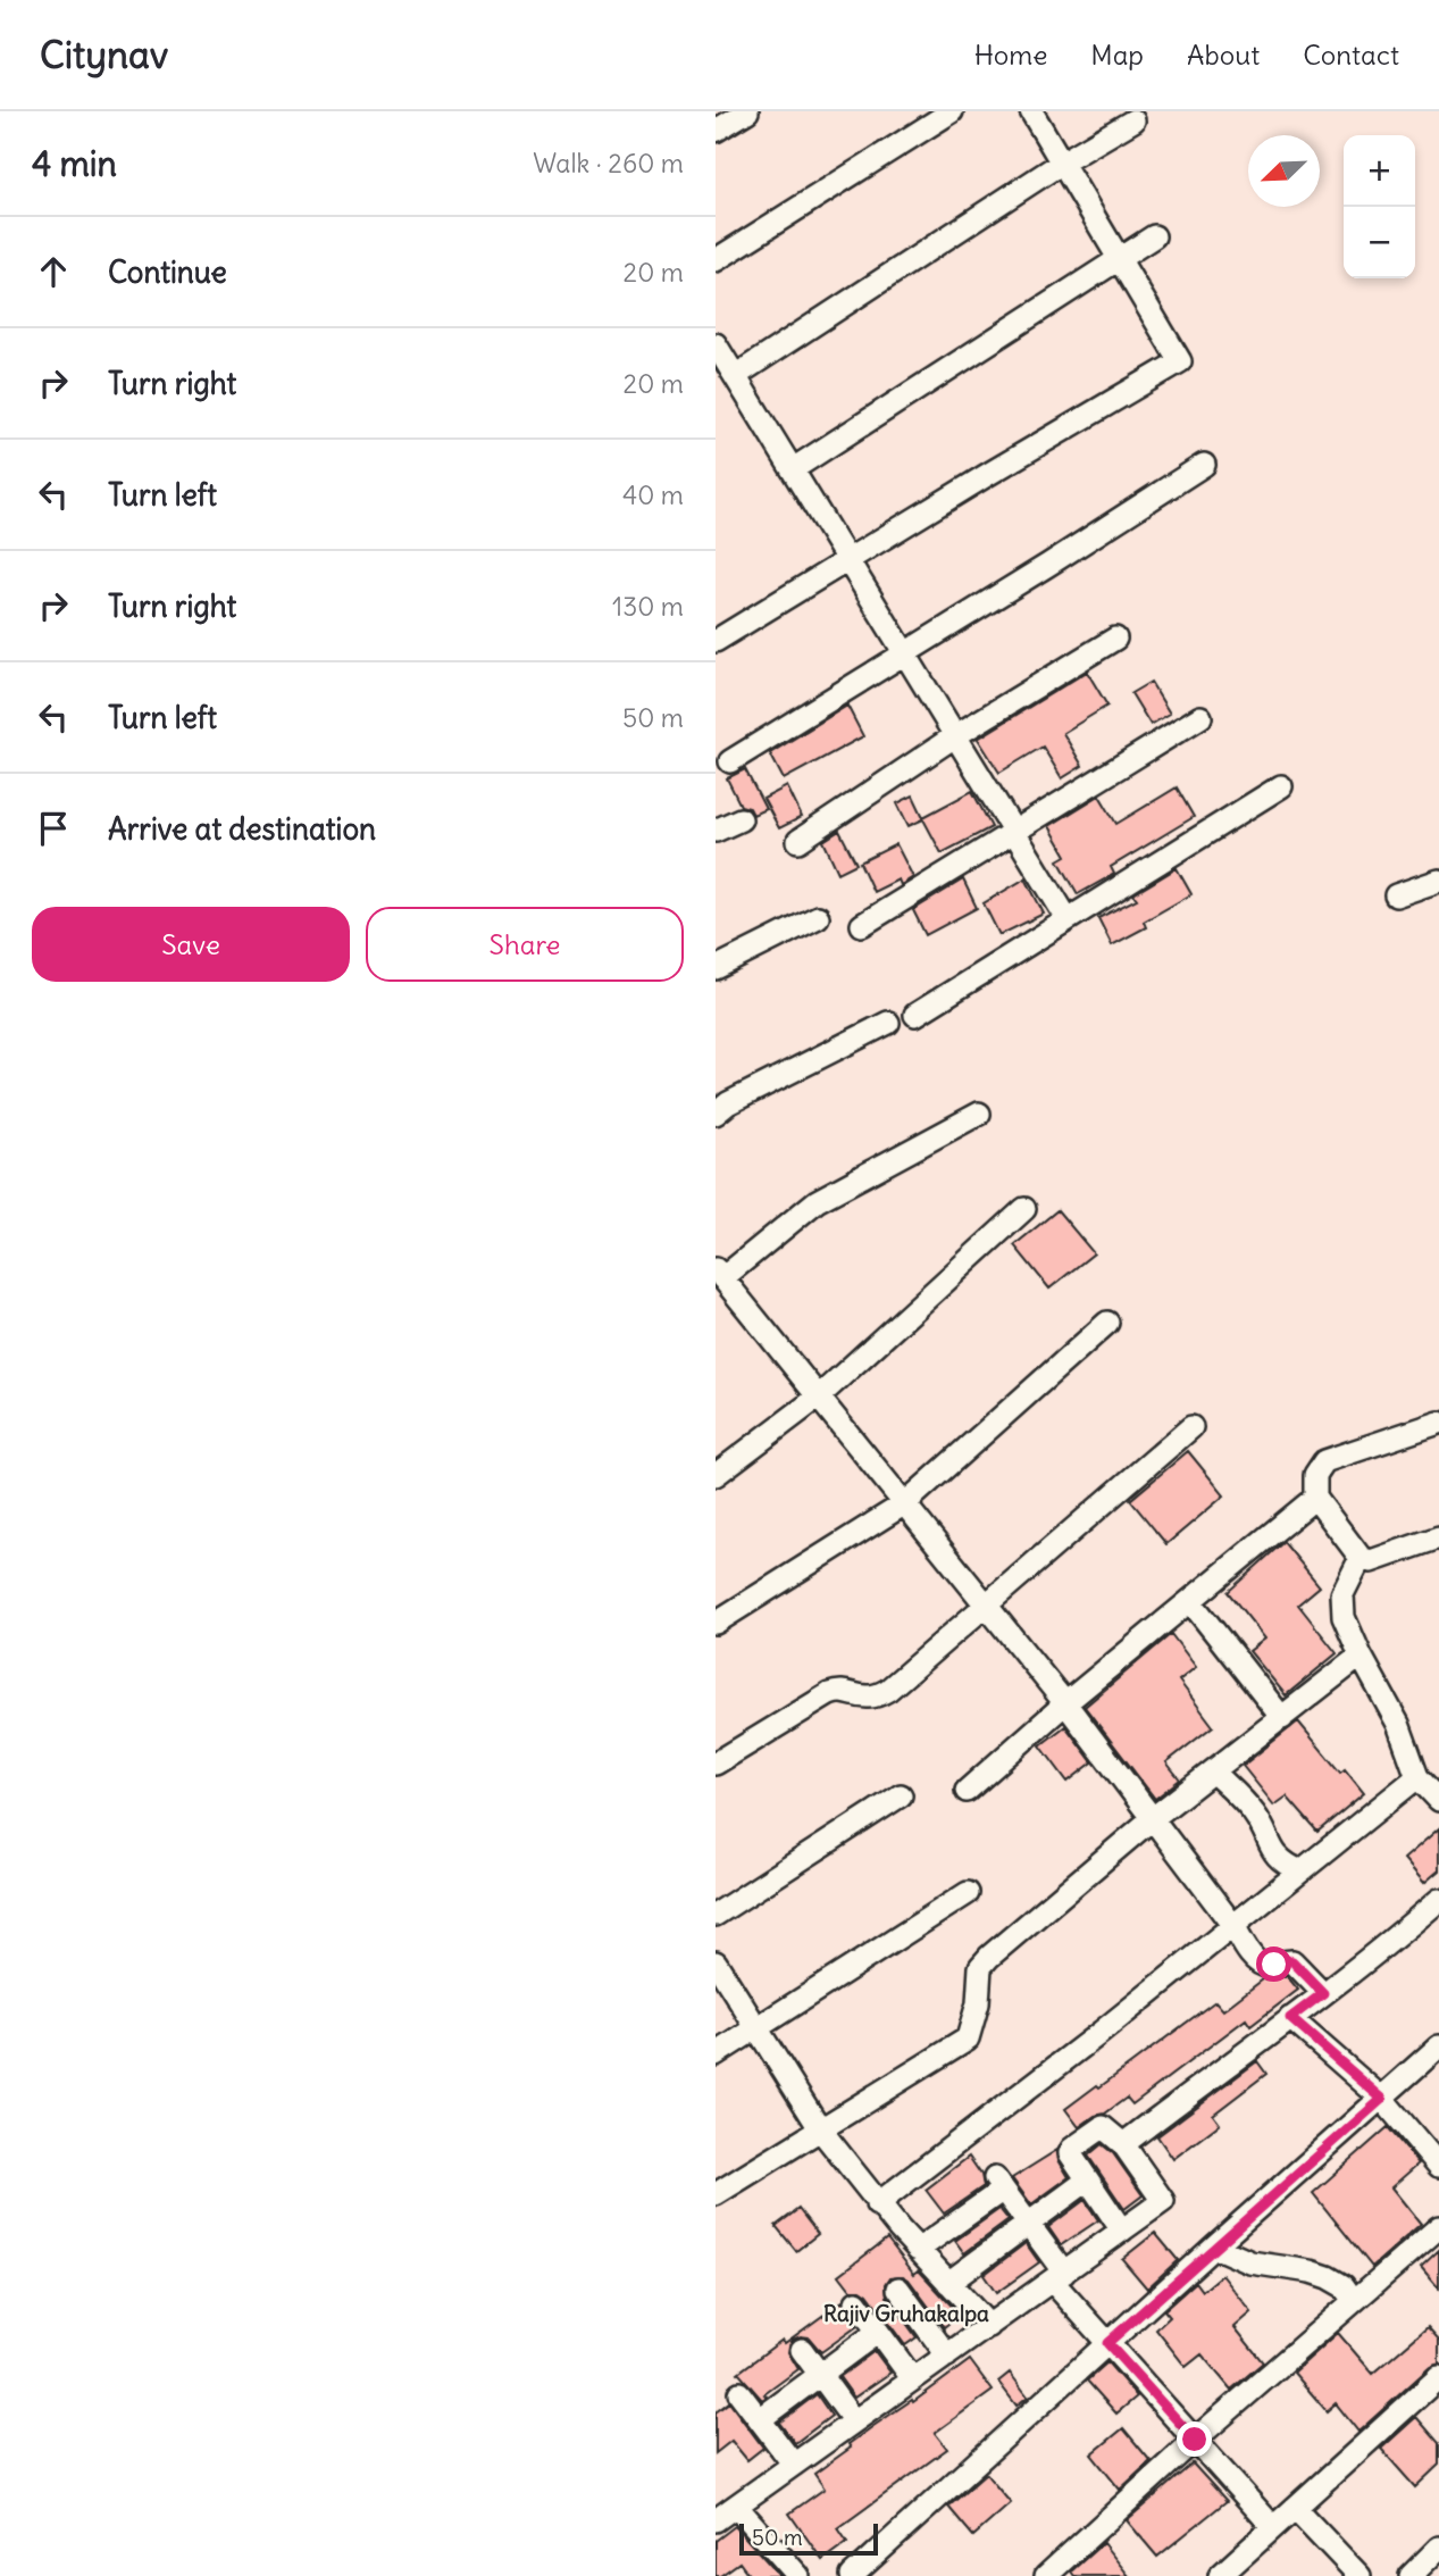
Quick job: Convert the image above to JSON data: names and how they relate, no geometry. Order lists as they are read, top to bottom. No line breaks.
{"districts":["Rajiv Gruhakalpa"],"scale_bar":"50 m","north":"bottom left","page":{"header":"Citynav","nav":["Home","Map","About","Contact"],"heading":["4 min","Walk · 260 m"],"map_buttons":["+","−"],"list":[["Continue","20 m"],["Turn right","20 m"],["Turn left","40 m"],["Turn right","130 m"],["Turn left","50 m"],"Arrive at destination"],"buttons":["Save","Share"],"scale":"50 m"}}
